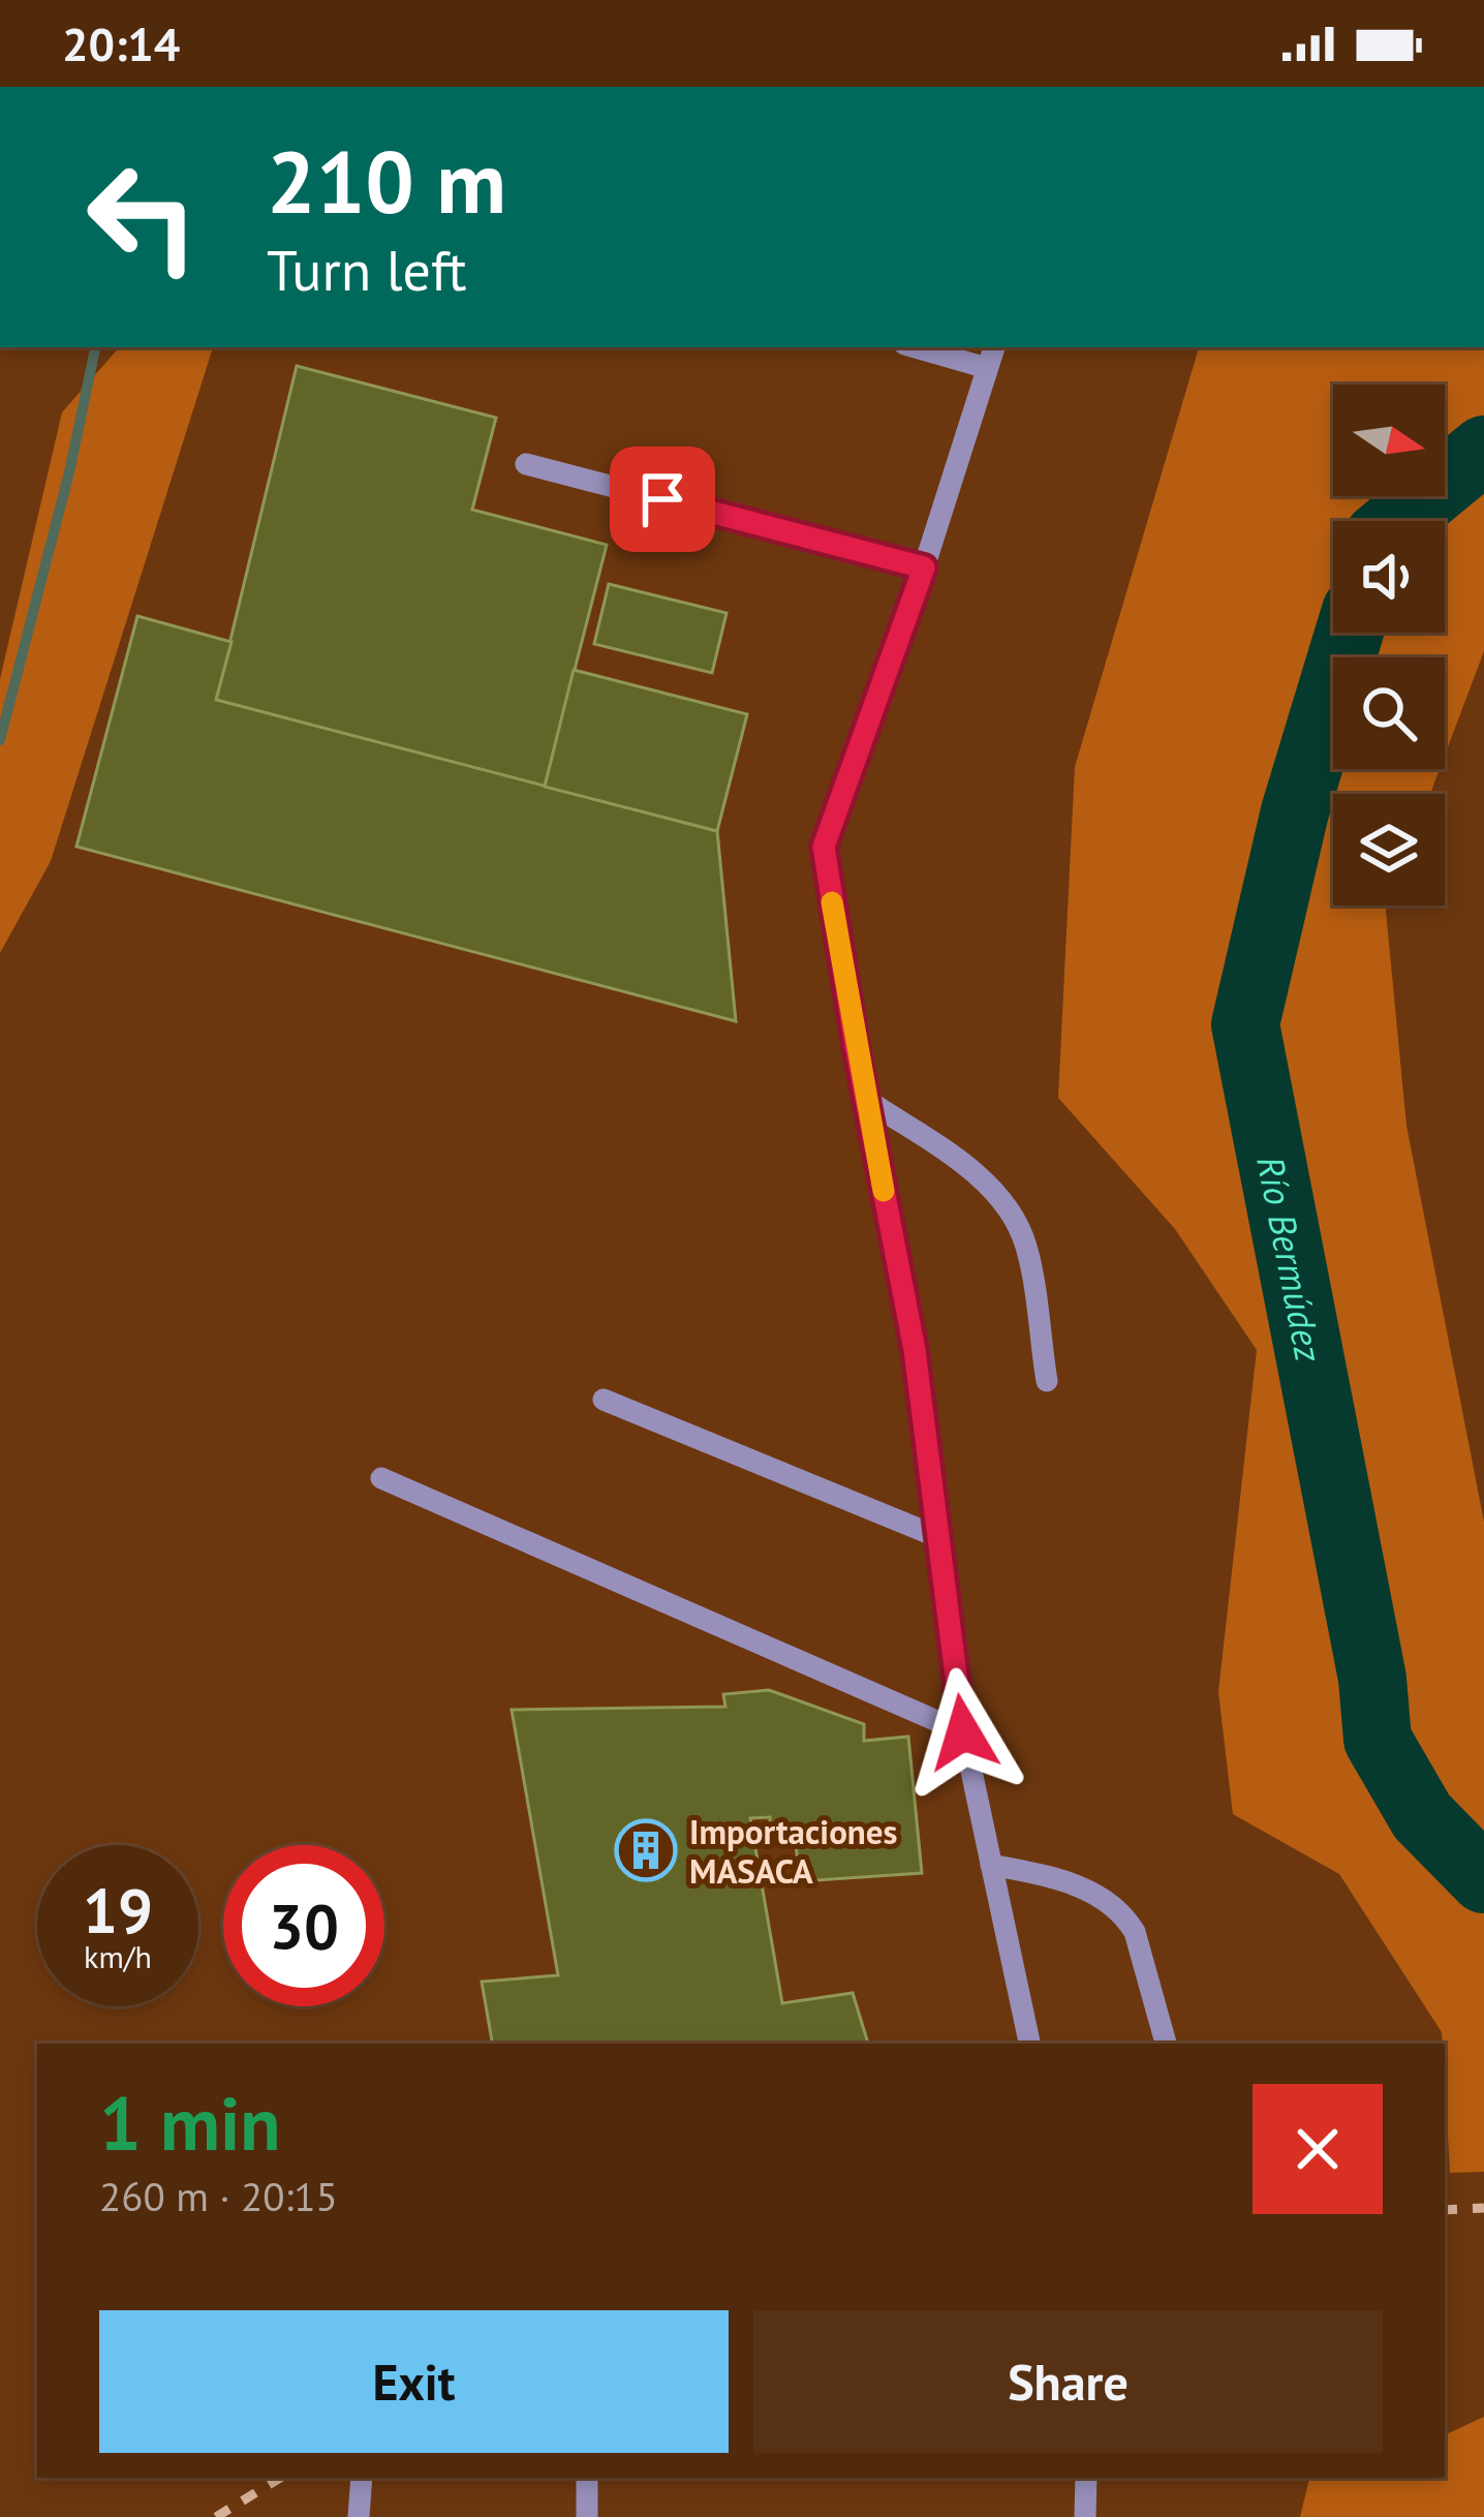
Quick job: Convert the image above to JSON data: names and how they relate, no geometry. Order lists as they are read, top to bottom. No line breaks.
{"water":["Río Bermúdez"],"places":{"building":["Importaciones MASACA"]},"north":"right","page":{"status":"20:14","turn":["210 m","Turn left"],"speed":"19 km/h","limit":"30","heading":["1 min","260 m · 20:15"],"buttons":["Exit","Share"]}}
